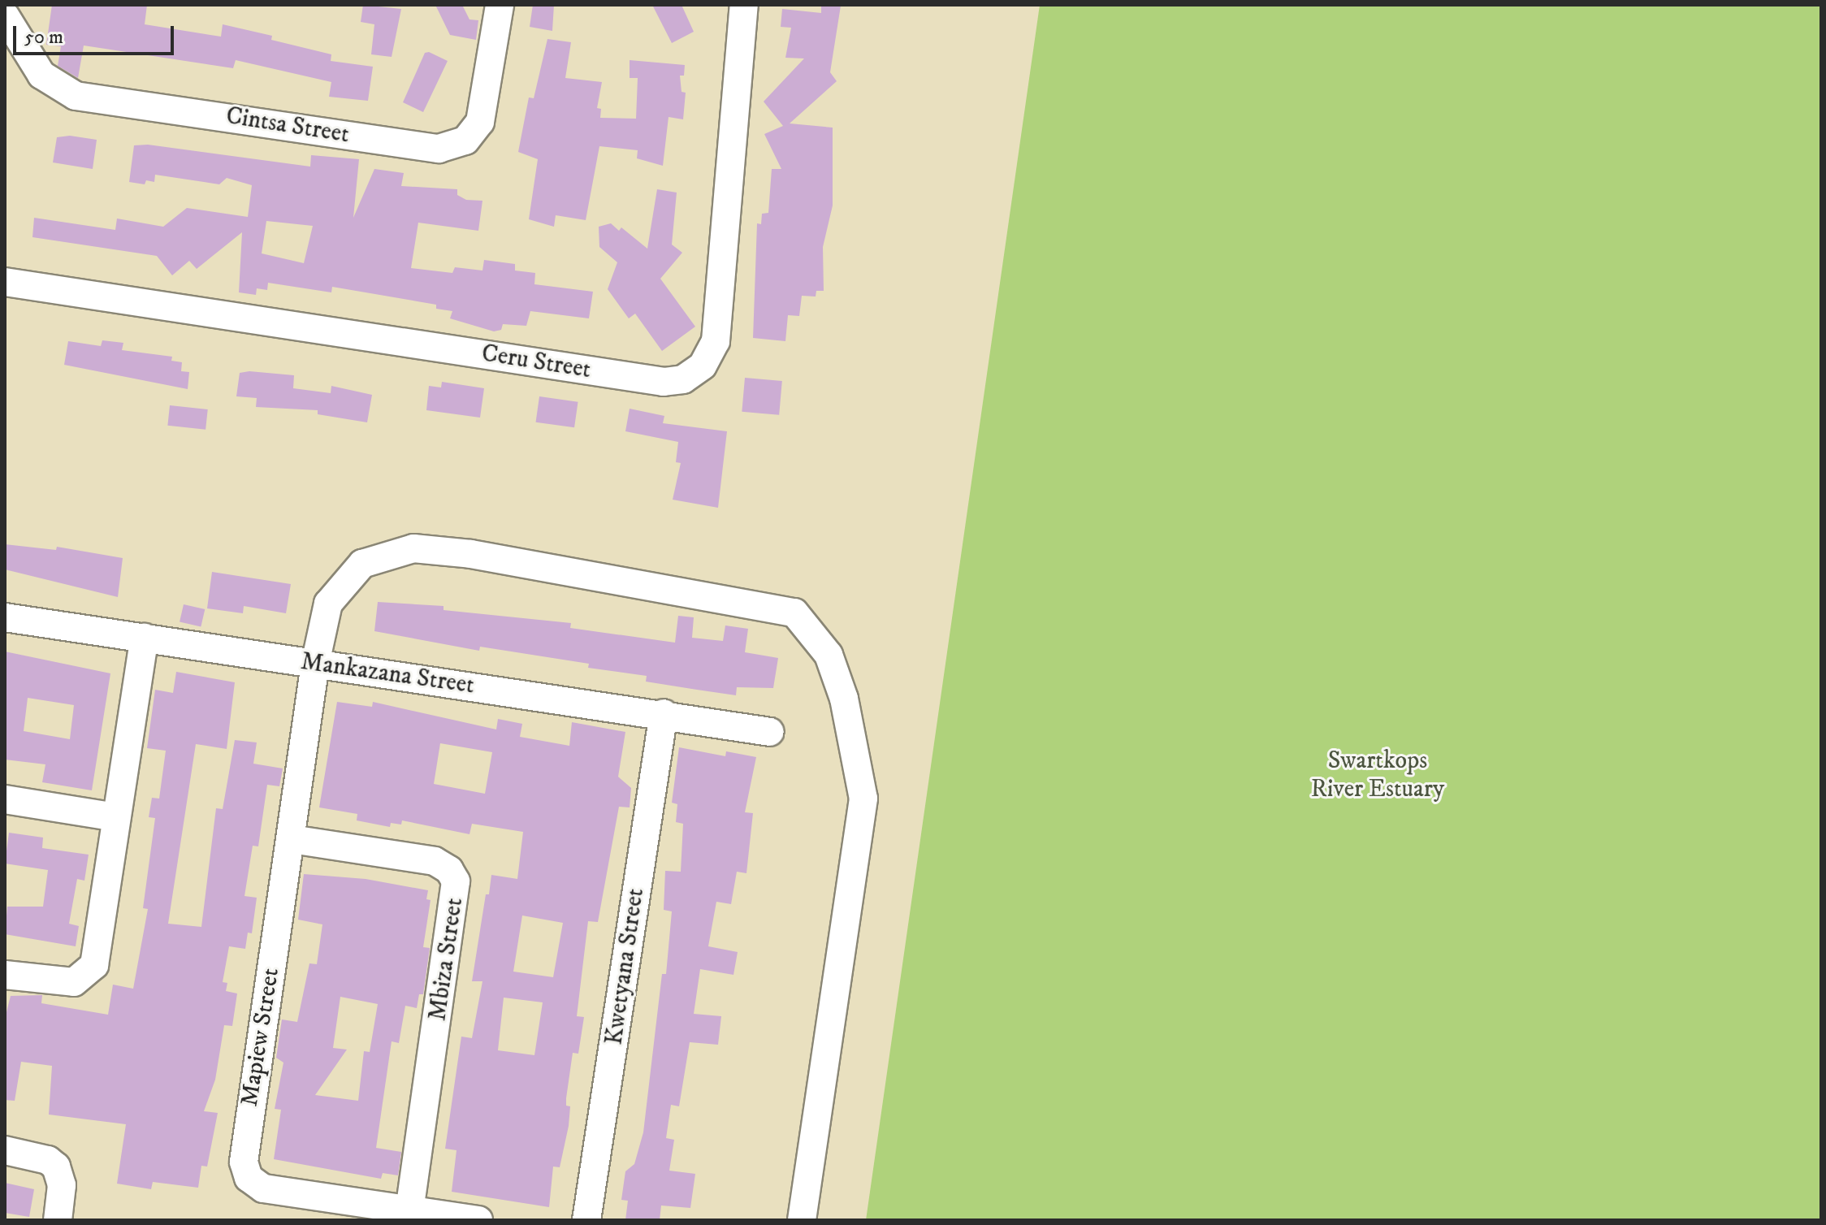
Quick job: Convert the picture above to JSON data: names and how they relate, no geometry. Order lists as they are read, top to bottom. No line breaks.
{"streets":{"street":["Cintsa Street","Ceru Street","Mankazana Street","Mbiza Street","Kwetyana Street","Mapiew Street"]},"crossings":[["Mankazana Street","Kwetyana Street"],["Mankazana Street","Mapiew Street"],["Mbiza Street","Mapiew Street"]],"parks":["Swartkops River Estuary"],"scale_bar":"50 m"}
